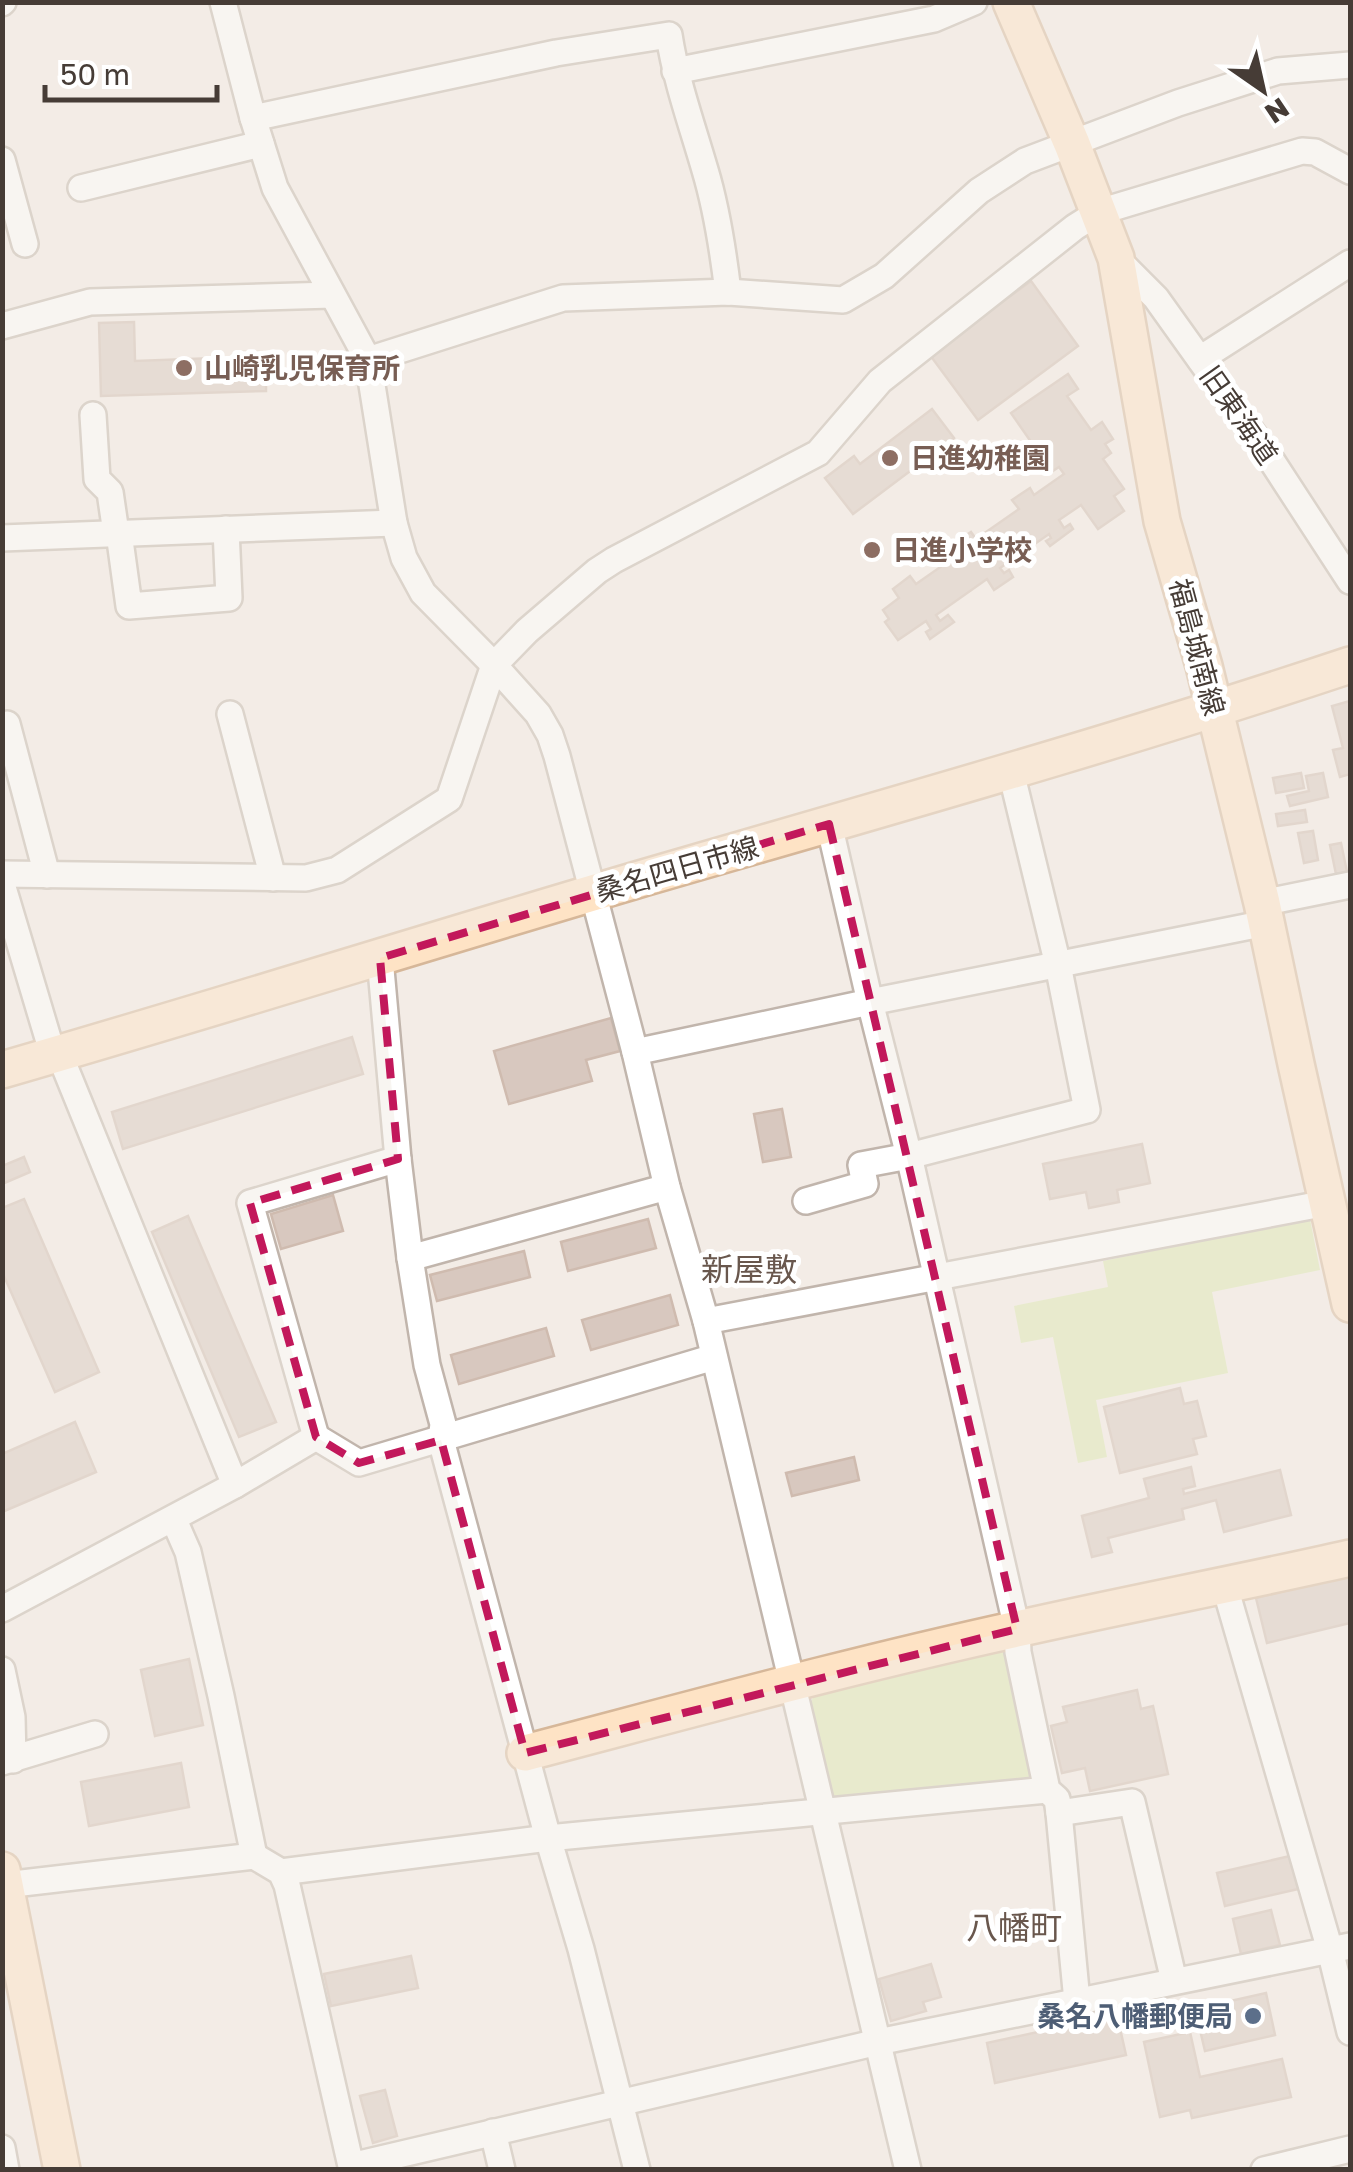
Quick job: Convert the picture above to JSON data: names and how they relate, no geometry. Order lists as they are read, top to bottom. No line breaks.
{"streets":{"main road":["福島城南線","桑名四日市線"],"street":["旧東海道"]},"crossings":[["旧東海道","福島城南線"],["福島城南線","桑名四日市線"]],"districts":["新屋敷","八幡町"],"places":["山崎乳児保育所","日進幼稚園","日進小学校","桑名八幡郵便局"],"scale_bar":"50 m","north":"bottom right"}
